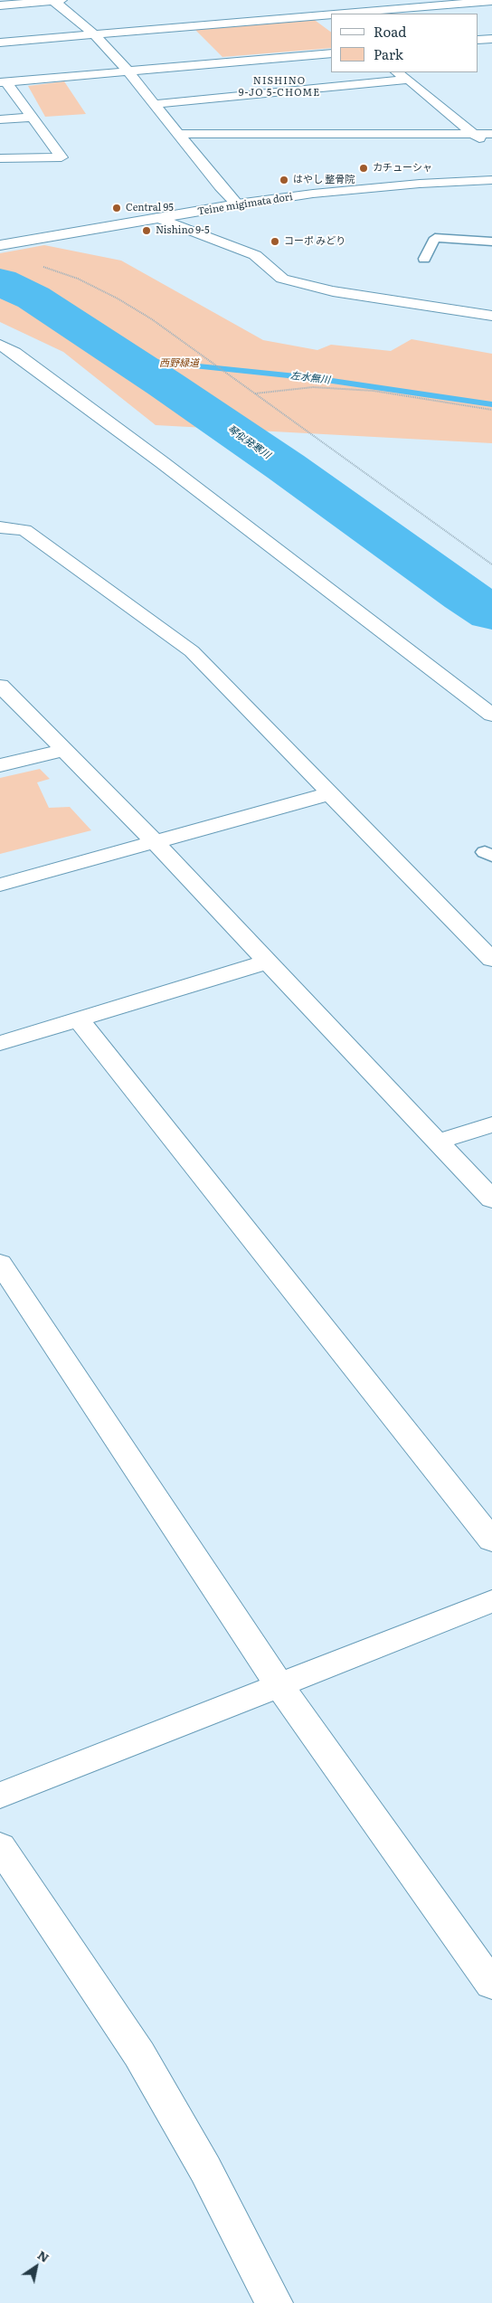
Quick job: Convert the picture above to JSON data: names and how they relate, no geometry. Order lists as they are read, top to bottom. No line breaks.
{"streets":{"street":["Teine migimata dori"]},"districts":["NISHINO 9-JO 5-CHOME"],"water":["左水無川","琴似発寒川"],"parks":["西野緑道"],"places":["カチューシャ","はやし 整骨院","Central 95","Nishino 9-5","コーポ みどり"],"legend":["Road","Park"],"north":"top right"}
